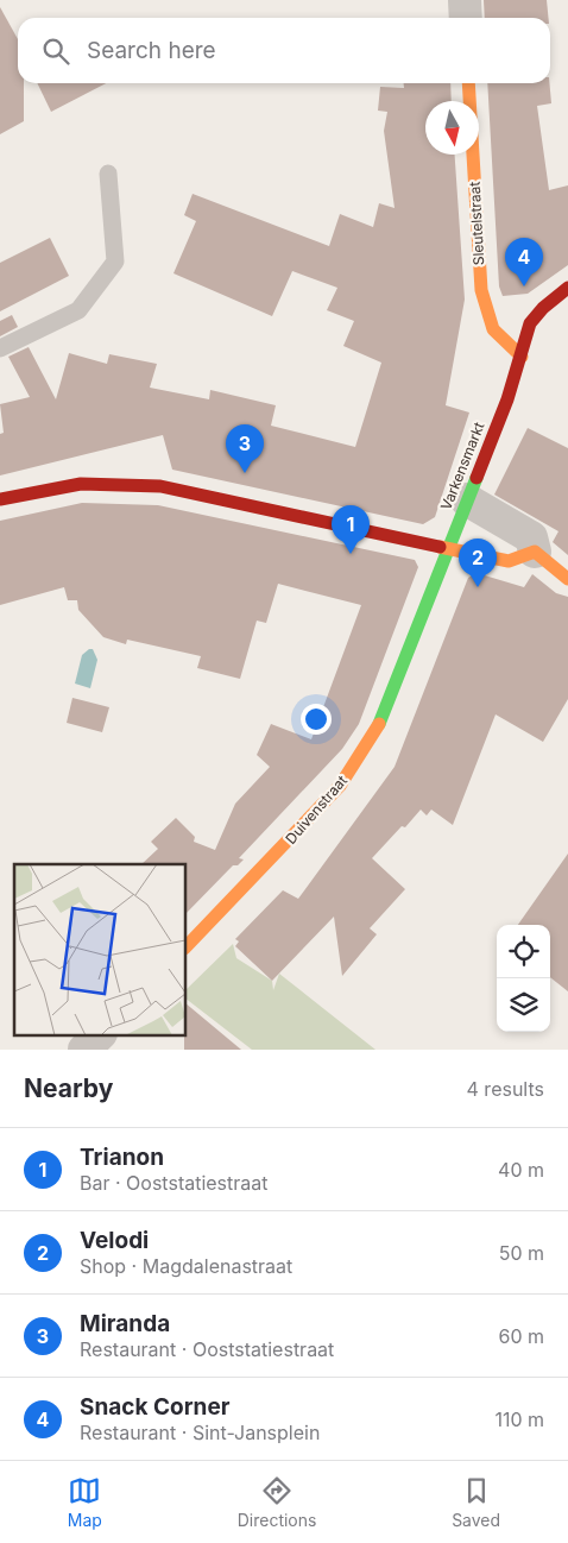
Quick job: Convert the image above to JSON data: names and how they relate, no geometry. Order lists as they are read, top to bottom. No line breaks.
{"streets":{"street":["Sleutelstraat","Varkensmarkt","Duivenstraat"]},"crossings":[["Sleutelstraat","Varkensmarkt"],["Varkensmarkt","Duivenstraat"]],"north":"bottom","page":{"search":"Search here","pins":["4","3","1","2"],"heading":["Nearby","4 results"],"list":[{"mark":"1","name":"Trianon","note":"Bar · Ooststatiestraat","value":"40 m"},{"mark":"2","name":"Velodi","note":"Shop · Magdalenastraat","value":"50 m"},{"mark":"3","name":"Miranda","note":"Restaurant · Ooststatiestraat","value":"60 m"},{"mark":"4","name":"Snack Corner","note":"Restaurant · Sint-Jansplein","value":"110 m"}],"nav":["Map","Directions","Saved"]}}
